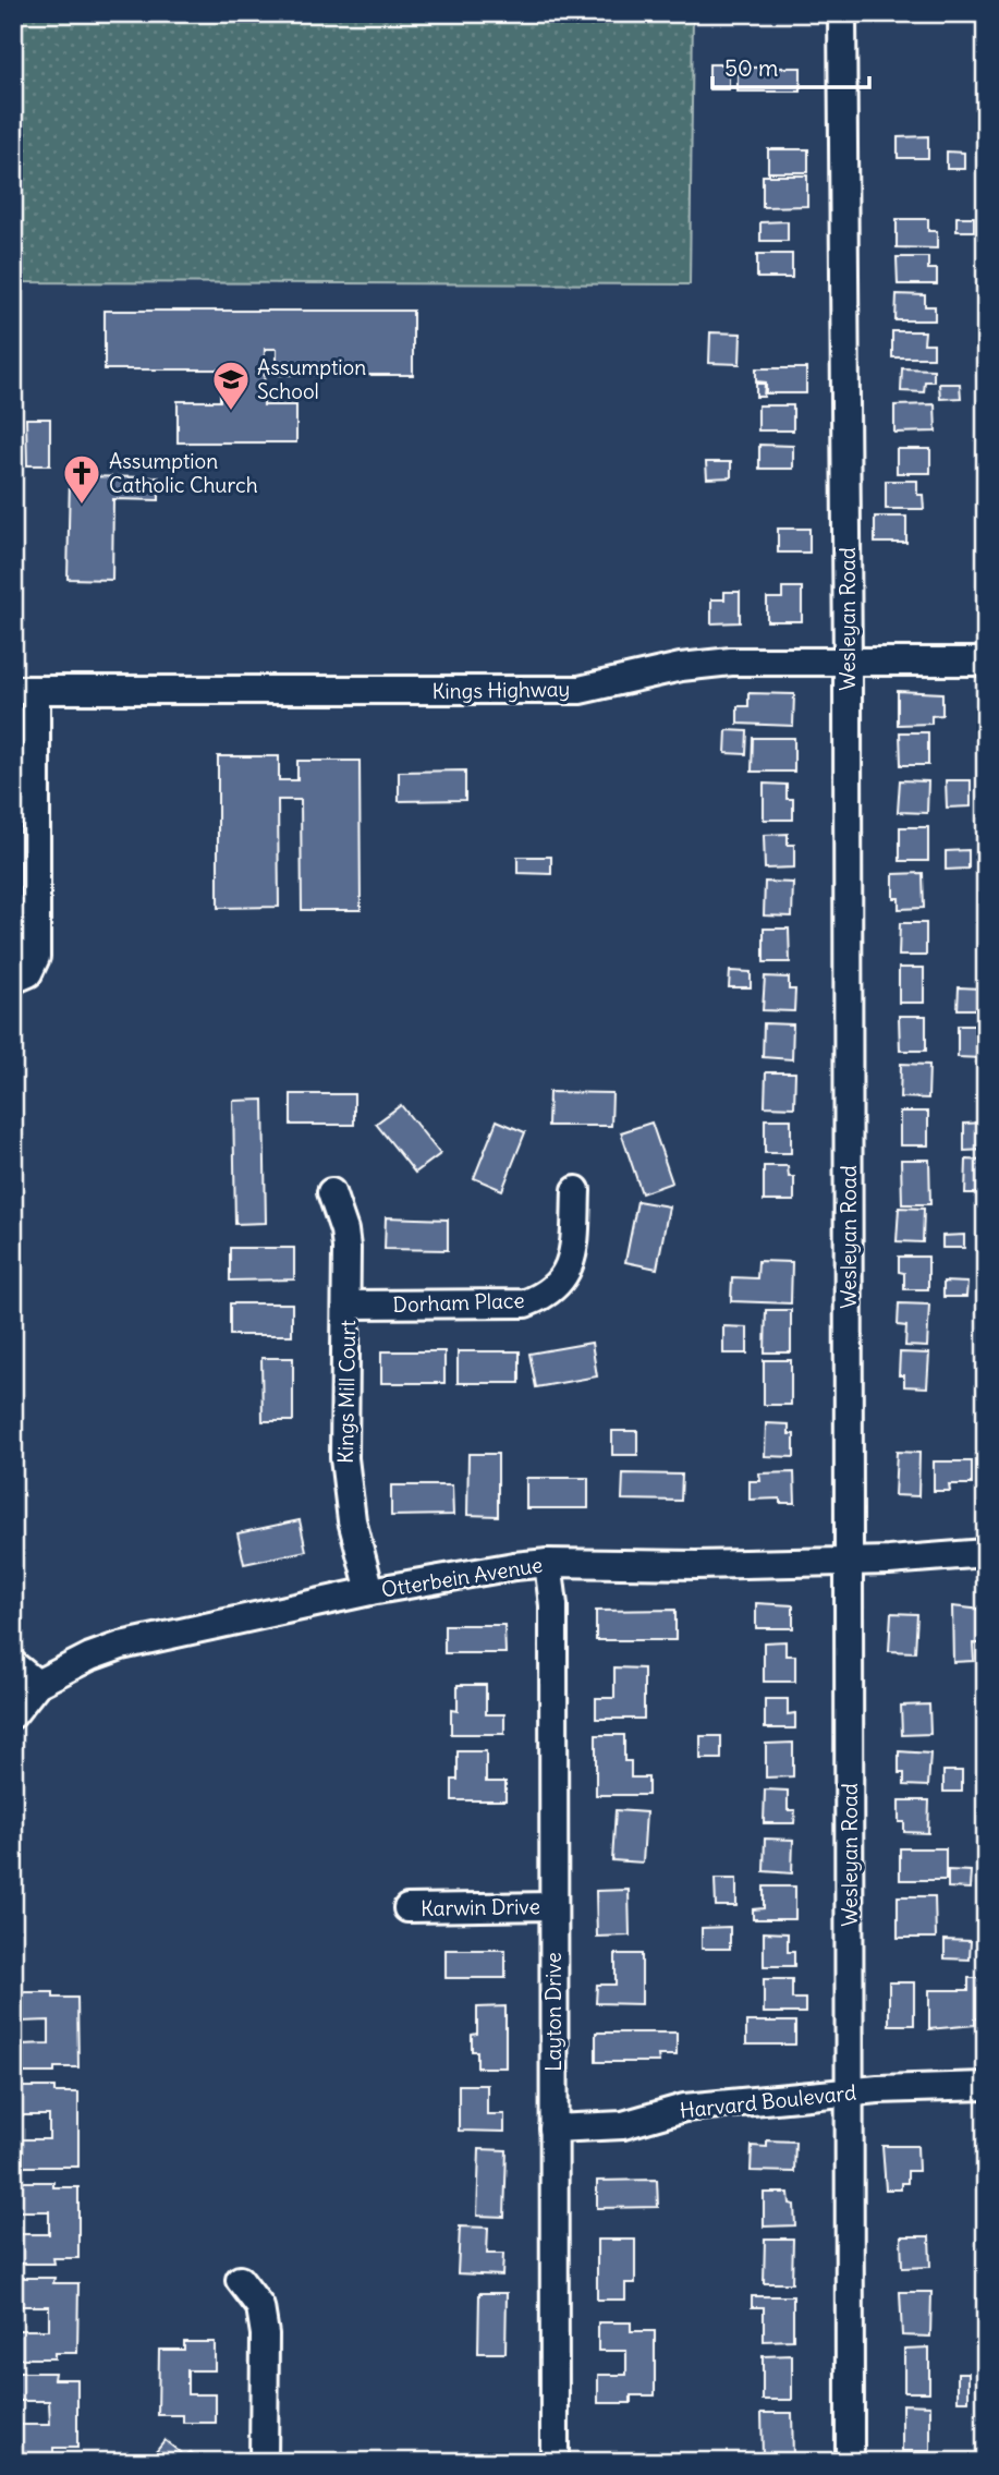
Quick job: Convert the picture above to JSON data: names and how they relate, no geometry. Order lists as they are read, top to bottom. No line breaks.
{"streets":{"street":["Wesleyan Road","Kings Highway","Dorham Place","Kings Mill Court","Otterbein Avenue","Karwin Drive","Layton Drive","Harvard Boulevard"]},"crossings":[["Wesleyan Road","Kings Highway"],["Wesleyan Road","Otterbein Avenue"],["Wesleyan Road","Harvard Boulevard"],["Dorham Place","Kings Mill Court"],["Kings Mill Court","Otterbein Avenue"],["Otterbein Avenue","Layton Drive"],["Karwin Drive","Layton Drive"],["Layton Drive","Harvard Boulevard"]],"places":{"school or university":["Assumption School"],"church":["Assumption Catholic Church"]},"scale_bar":"50 m"}
